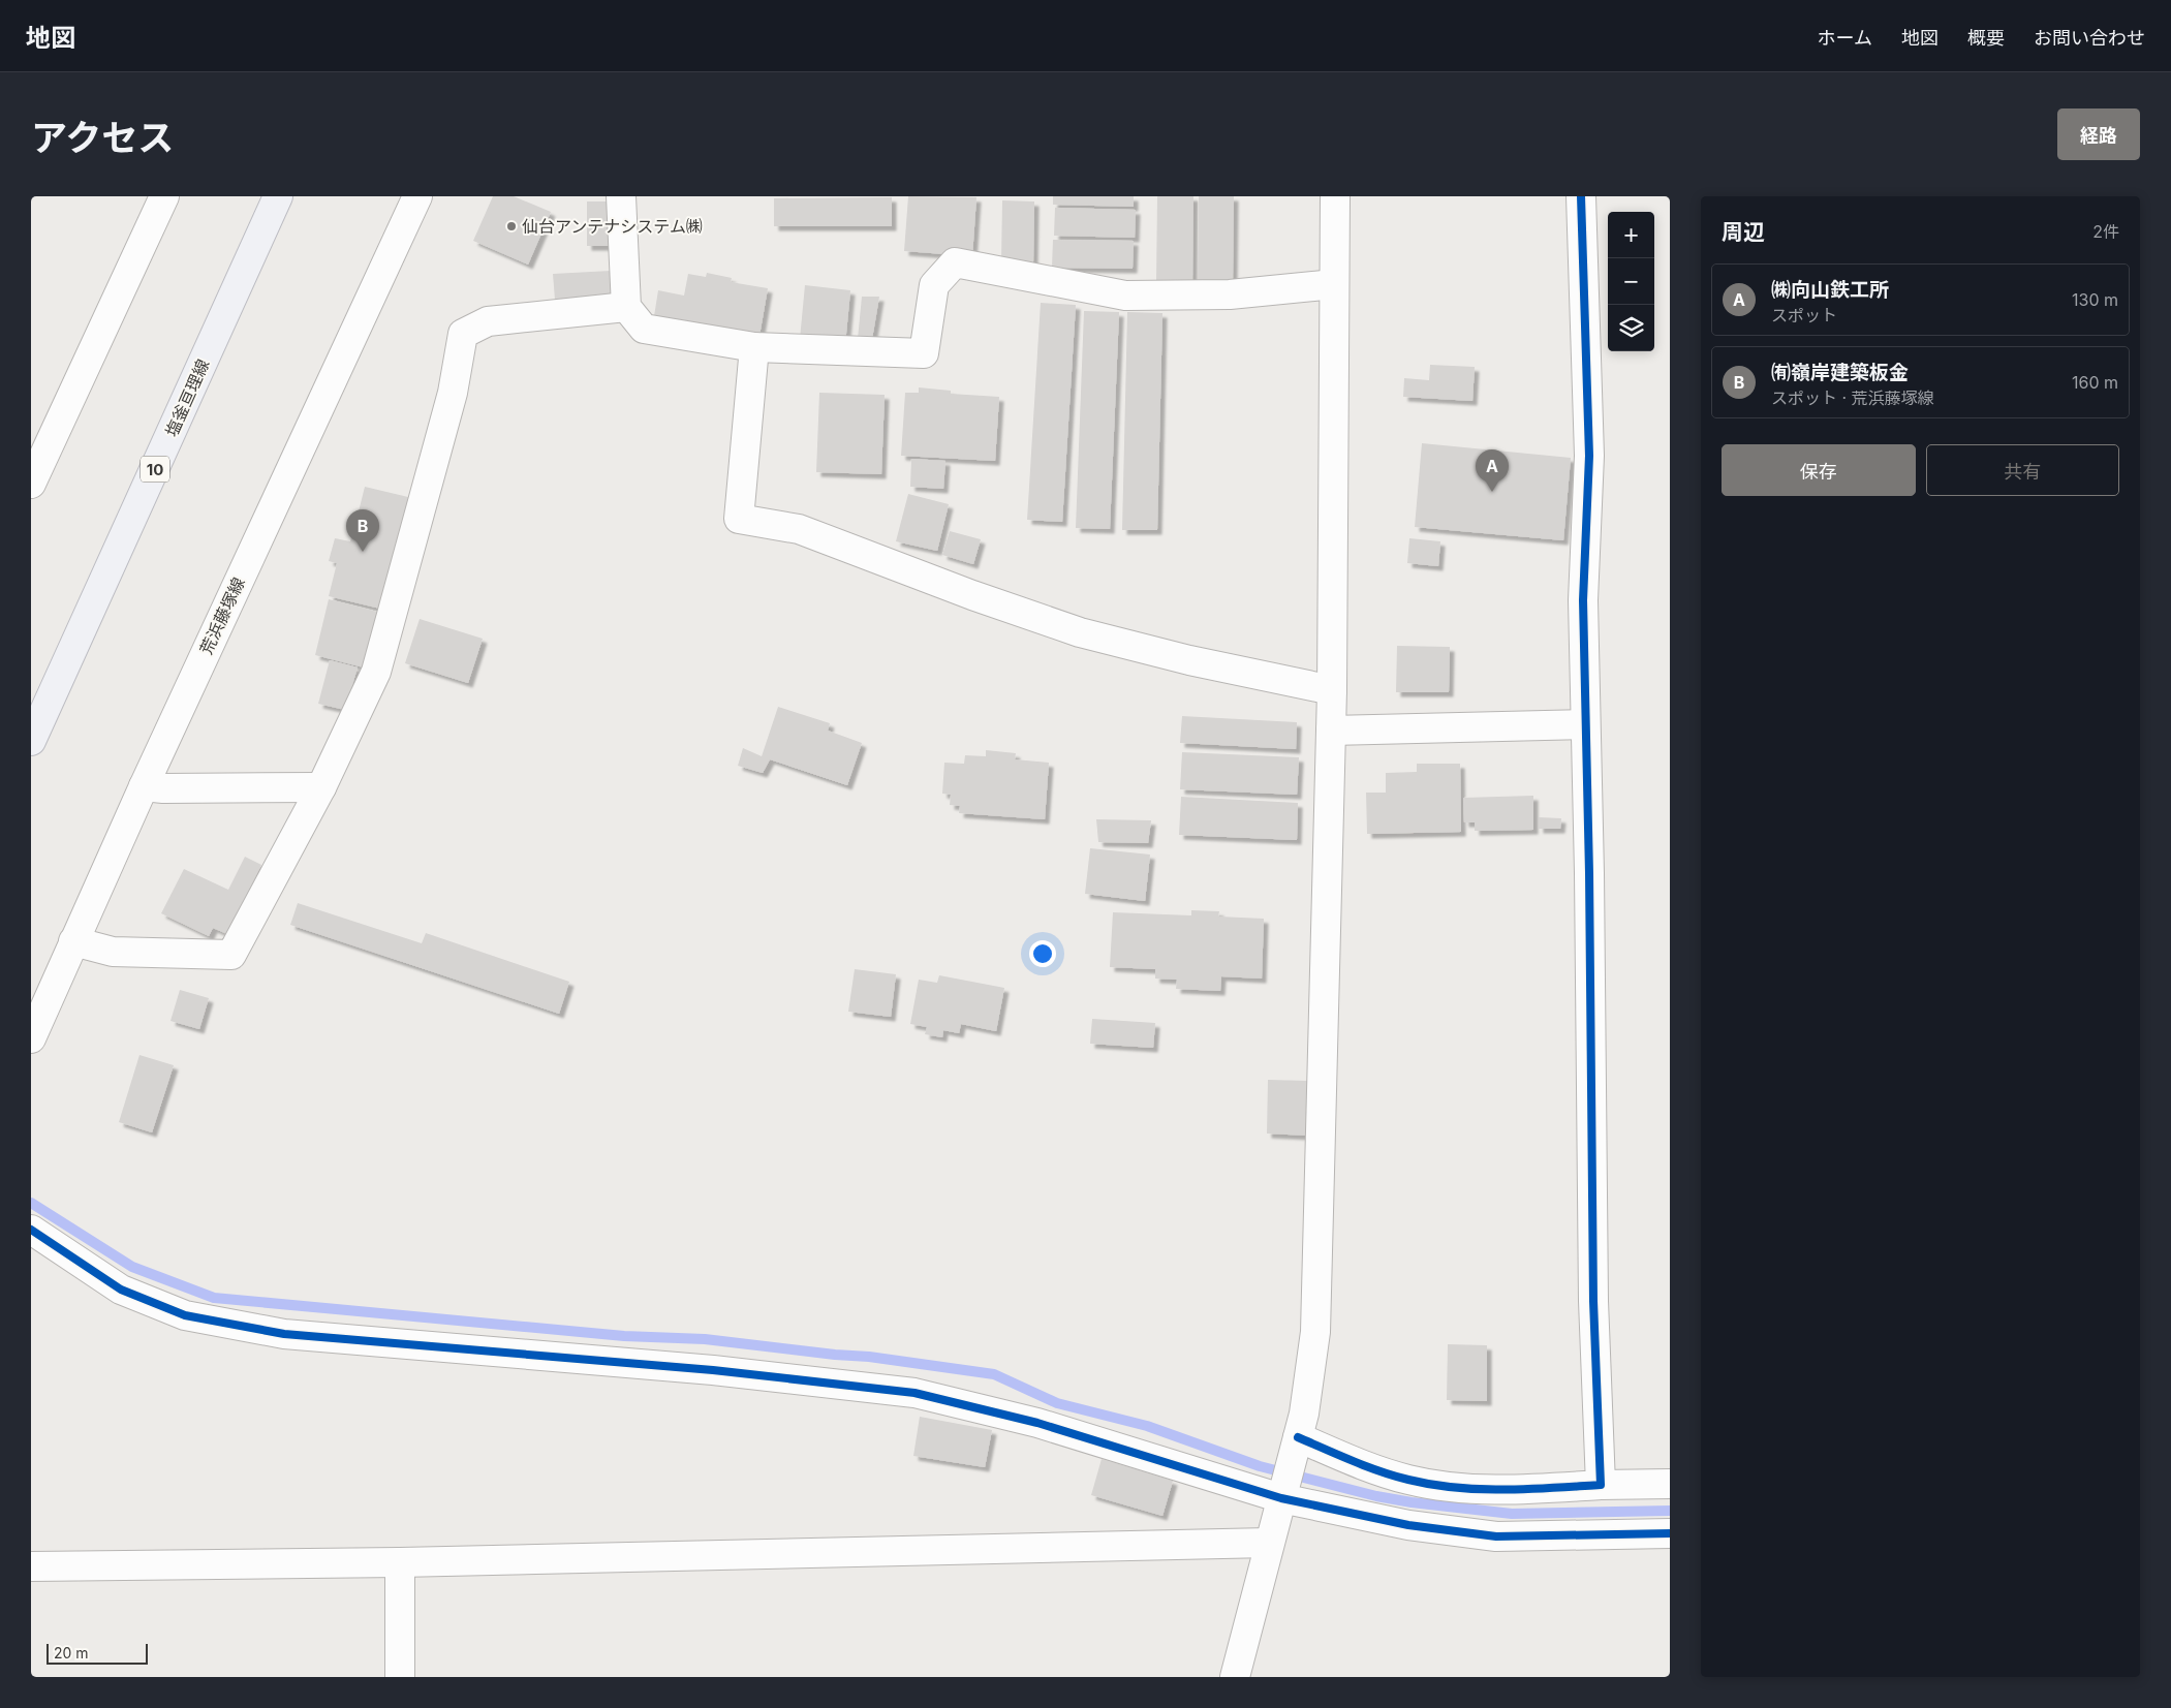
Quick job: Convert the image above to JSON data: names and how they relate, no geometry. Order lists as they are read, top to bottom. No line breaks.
{"streets":{"main road":["塩釜亘理線","10"],"street":["荒浜藤塚線"]},"places":["仙台アンテナシステム㈱"],"scale_bar":"20 m","page":{"header":"地図","nav":["ホーム","地図","概要","お問い合わせ"],"title":"アクセス","buttons":["経路",["保存","共有"]],"heading":["周辺","2件"],"map_buttons":["+","−"],"list":[{"mark":"A","name":"㈱向山鉄工所","note":"スポット","value":"130 m"},{"mark":"B","name":"㈲嶺岸建築板金","note":"スポット · 荒浜藤塚線","value":"160 m"}],"pins":["A","B"],"scale":"20 m"}}
